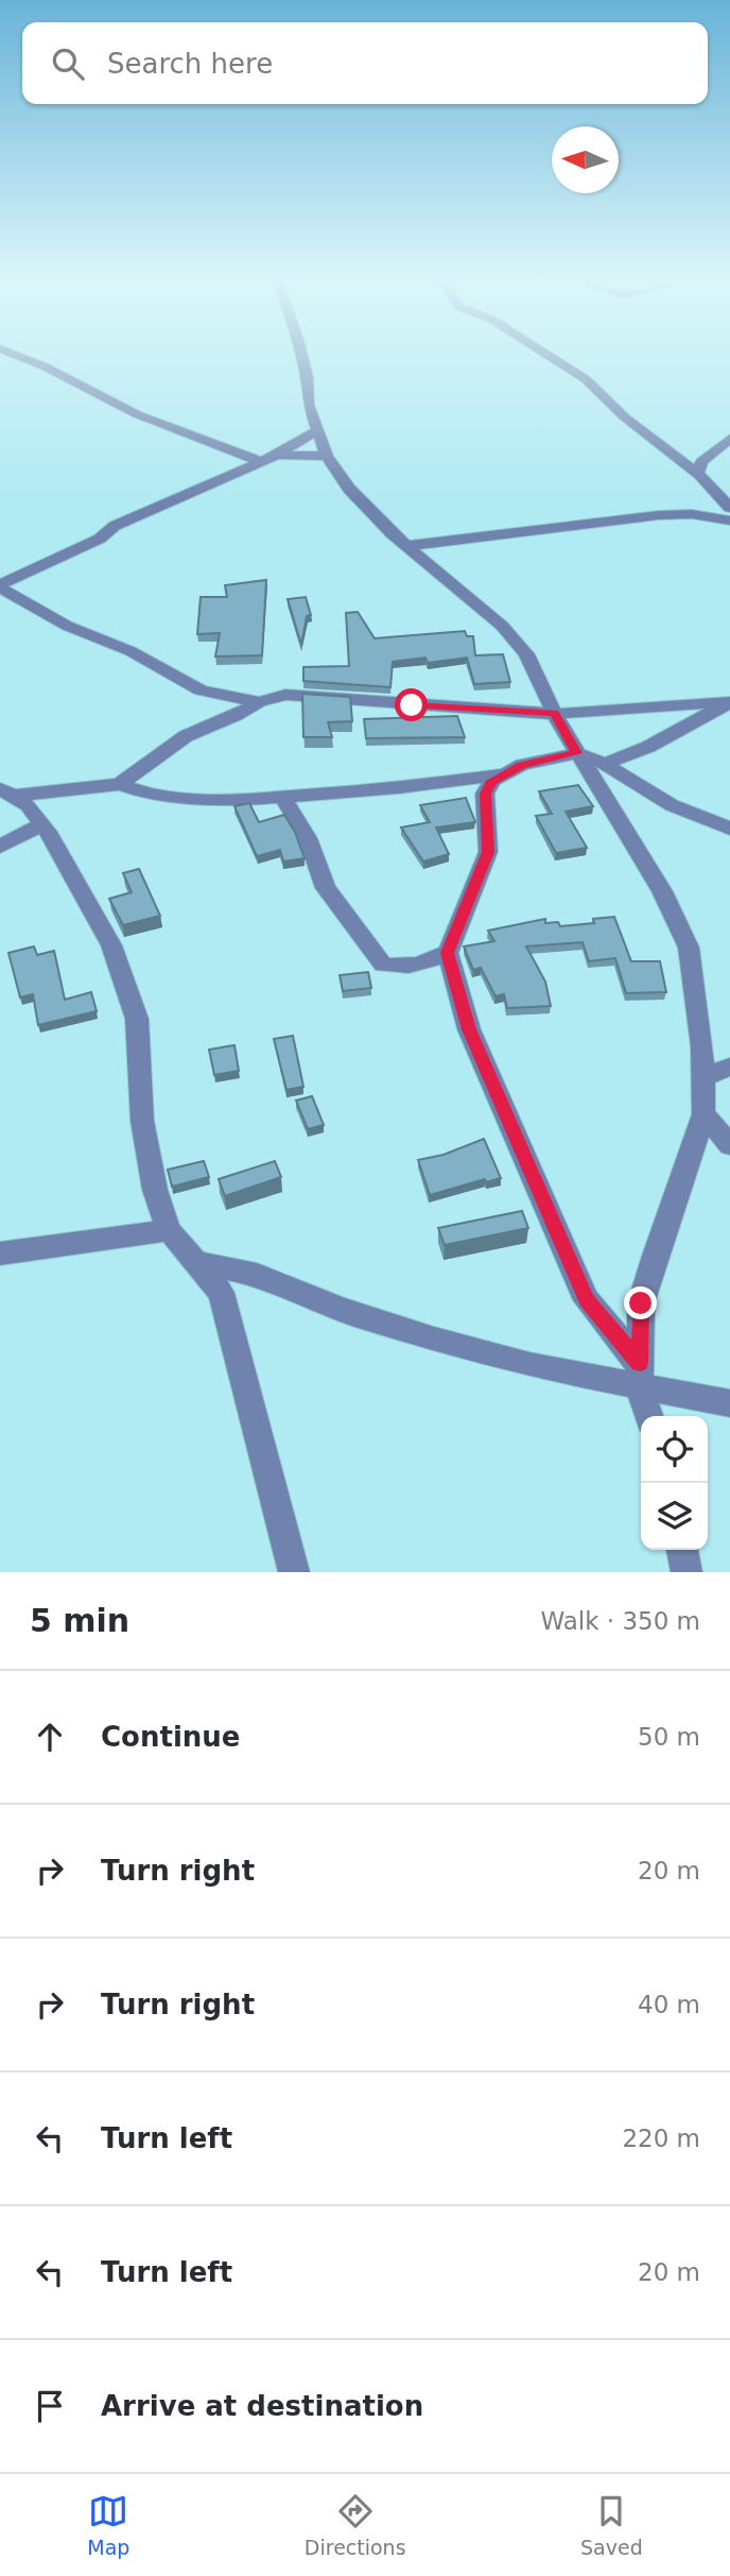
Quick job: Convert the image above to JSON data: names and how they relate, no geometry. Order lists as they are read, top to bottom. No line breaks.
{"north":"left","page":{"search":"Search here","heading":["5 min","Walk · 350 m"],"list":[["Continue","50 m"],["Turn right","20 m"],["Turn right","40 m"],["Turn left","220 m"],["Turn left","20 m"],"Arrive at destination"],"nav":["Map","Directions","Saved"]}}
